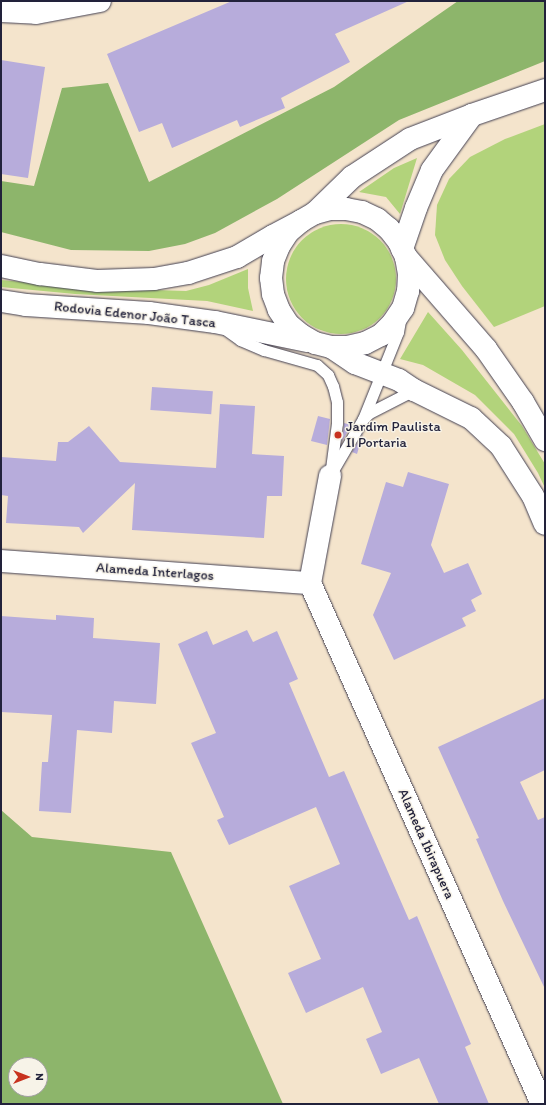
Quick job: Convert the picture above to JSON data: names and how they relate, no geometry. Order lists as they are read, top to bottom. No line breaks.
{"streets":{"main road":["Rodovia Edenor João Tasca","Alameda Interlagos","Alameda Ibirapuera"]},"crossings":[["Alameda Interlagos","Alameda Ibirapuera"]],"places":["Jardim Paulista II Portaria"],"north":"right"}
